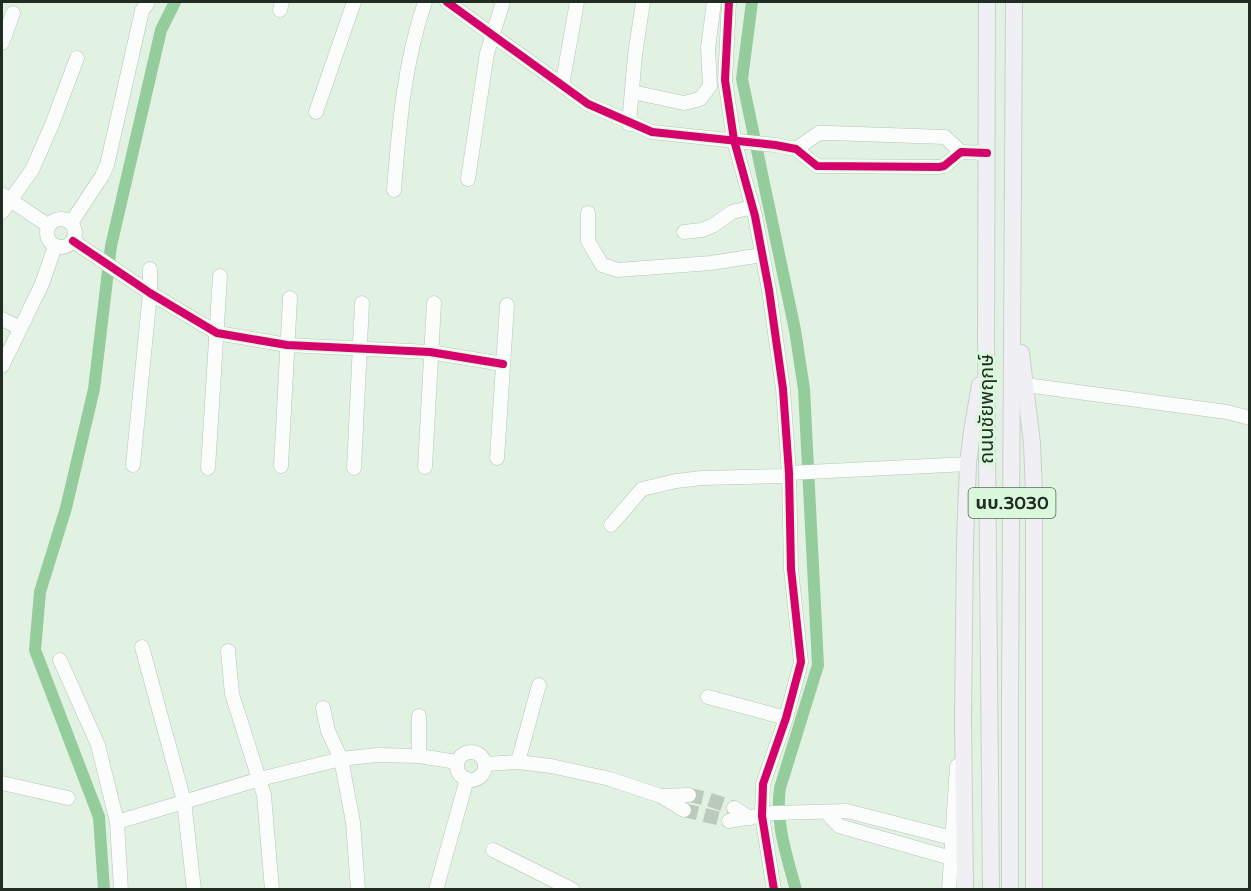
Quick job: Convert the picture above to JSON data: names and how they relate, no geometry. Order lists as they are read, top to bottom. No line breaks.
{"streets":{"main road":["ถนนชัยพฤกษ์","นบ.3030"]}}
